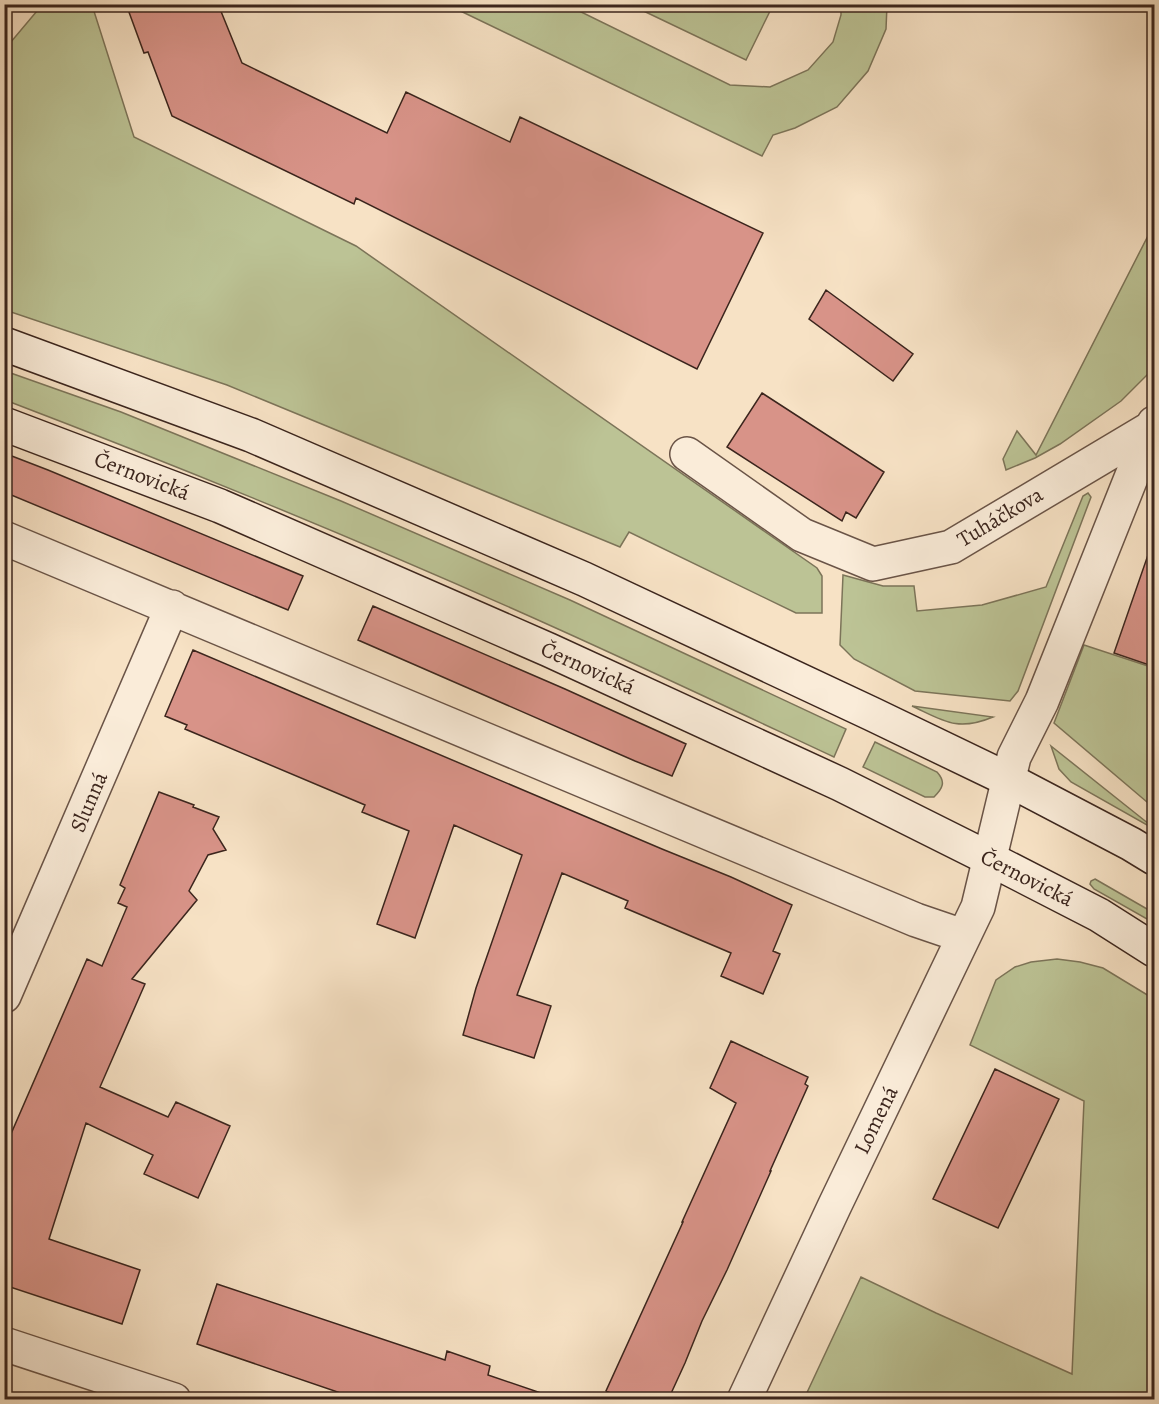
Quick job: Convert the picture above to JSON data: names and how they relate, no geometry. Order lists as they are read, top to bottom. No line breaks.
{"streets":{"street":["Černovická","Tuháčkova","Slunná","Lomená"]},"crossings":[["Černovická","Tuháčkova"],["Černovická","Lomená"],["Tuháčkova","Lomená"]]}
